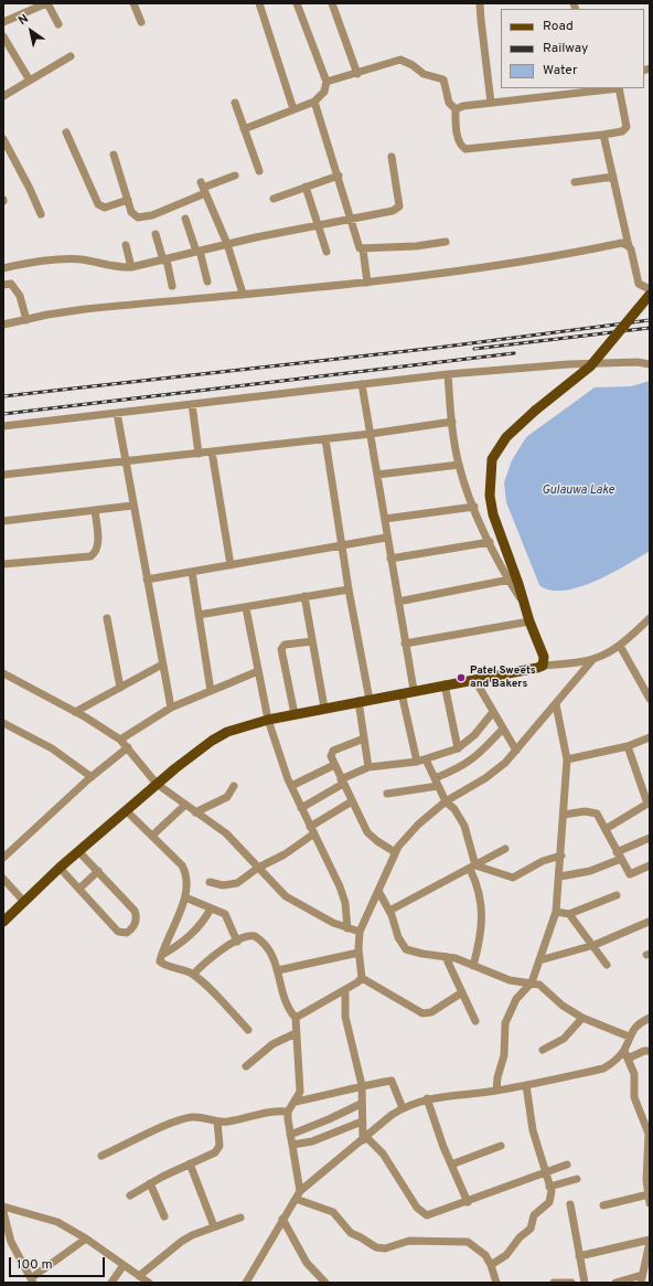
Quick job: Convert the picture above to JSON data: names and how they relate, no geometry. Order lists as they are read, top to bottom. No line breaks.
{"water":["Gulauwa Lake"],"places":["Patel Sweets and Bakers"],"legend":["Road","Railway","Water"],"scale_bar":"100 m","north":"top left"}
